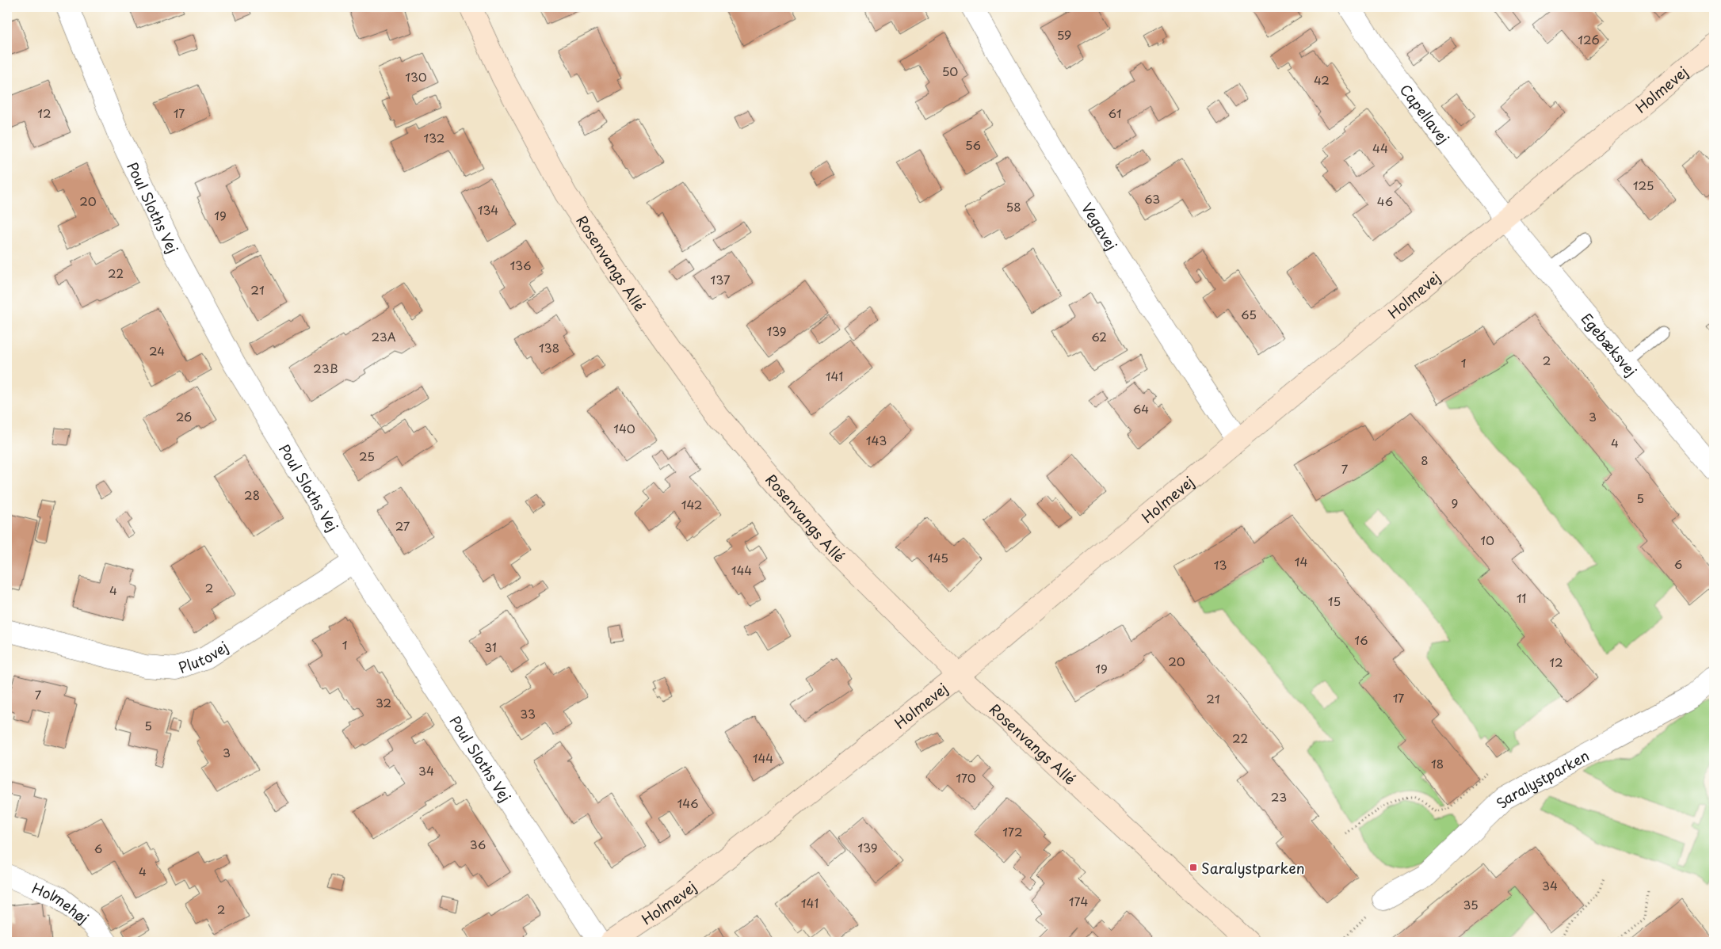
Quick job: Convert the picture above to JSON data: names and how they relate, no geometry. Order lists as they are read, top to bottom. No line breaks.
{"streets":{"street":["Holmevej","Capellavej","Poul Sloths Vej","Vegavej","Rosenvangs Allé","Egebæksvej","Plutovej","Saralystparken","Holmehøj"]},"crossings":[["Holmevej","Capellavej"],["Holmevej","Vegavej"],["Holmevej","Rosenvangs Allé"],["Holmevej","Egebæksvej"],["Capellavej","Egebæksvej"],["Poul Sloths Vej","Plutovej"]],"places":{"transit":["Saralystparken"]},"house_numbers":["59","126","50","130","42","12","17","61","132","56","44","125","63","20","46","58","134","19","136","22","137","21","65","139","23A","62","138","24","2","1","23B","141","64","26","3","140","143","4","25","8","7","28","5","9","142","27","10","145","14","6","13","144","2","4","11","15","16","1","31","20","12","19","7","17","21","32","33","5","22","3","144","18","34","170","23","146","172","36","139","6","4","34","174","141","35","2"]}
